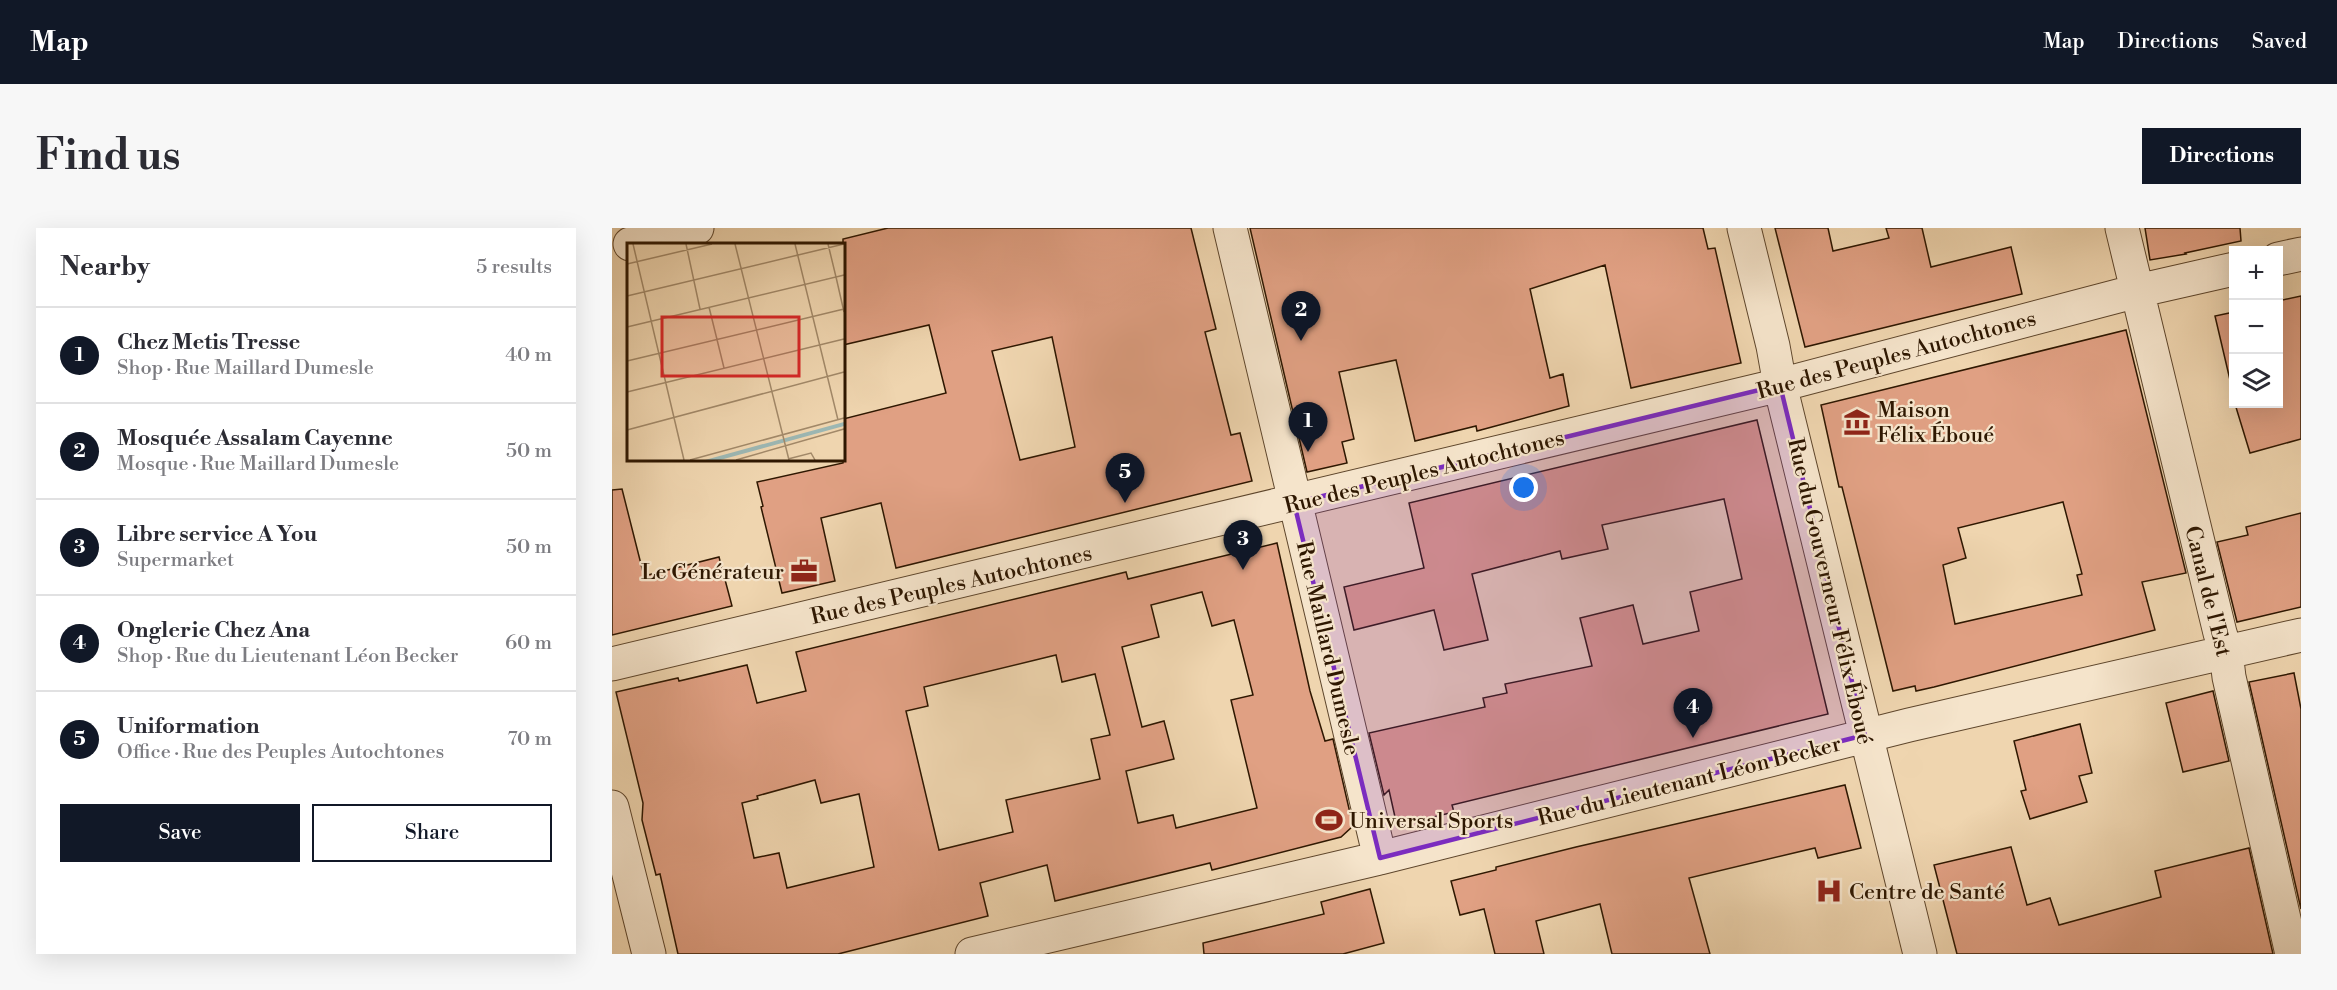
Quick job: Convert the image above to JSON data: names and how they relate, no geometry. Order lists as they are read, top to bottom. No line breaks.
{"streets":{"street":["Rue des Peuples Autochtones","Rue du Gouverneur Félix Éboué","Canal de l'Est","Rue Maillard Dumesle","Rue du Lieutenant Léon Becker"]},"crossings":[["Rue des Peuples Autochtones","Rue du Gouverneur Félix Éboué"],["Rue des Peuples Autochtones","Canal de l'Est"],["Rue des Peuples Autochtones","Rue Maillard Dumesle"],["Rue du Gouverneur Félix Éboué","Rue du Lieutenant Léon Becker"],["Canal de l'Est","Rue du Lieutenant Léon Becker"],["Rue Maillard Dumesle","Rue du Lieutenant Léon Becker"]],"places":{"museum":["Maison Félix Éboué"],"office":["Le Générateur"],"sports":["Universal Sports"],"hospital":["Centre de Santé"]},"page":{"header":"Map","nav":["Map","Directions","Saved"],"buttons":["Directions",["Save","Share"]],"title":"Find us","heading":["Nearby","5 results"],"map_buttons":["+","−"],"pins":["2","1","5","3","4"],"list":[{"mark":"1","name":"Chez Metis Tresse","note":"Shop · Rue Maillard Dumesle","value":"40 m"},{"mark":"2","name":"Mosquée Assalam Cayenne","note":"Mosque · Rue Maillard Dumesle","value":"50 m"},{"mark":"3","name":"Libre service A You","note":"Supermarket","value":"50 m"},{"mark":"4","name":"Onglerie Chez Ana","note":"Shop · Rue du Lieutenant Léon Becker","value":"60 m"},{"mark":"5","name":"Uniformation","note":"Office · Rue des Peuples Autochtones","value":"70 m"}]}}
